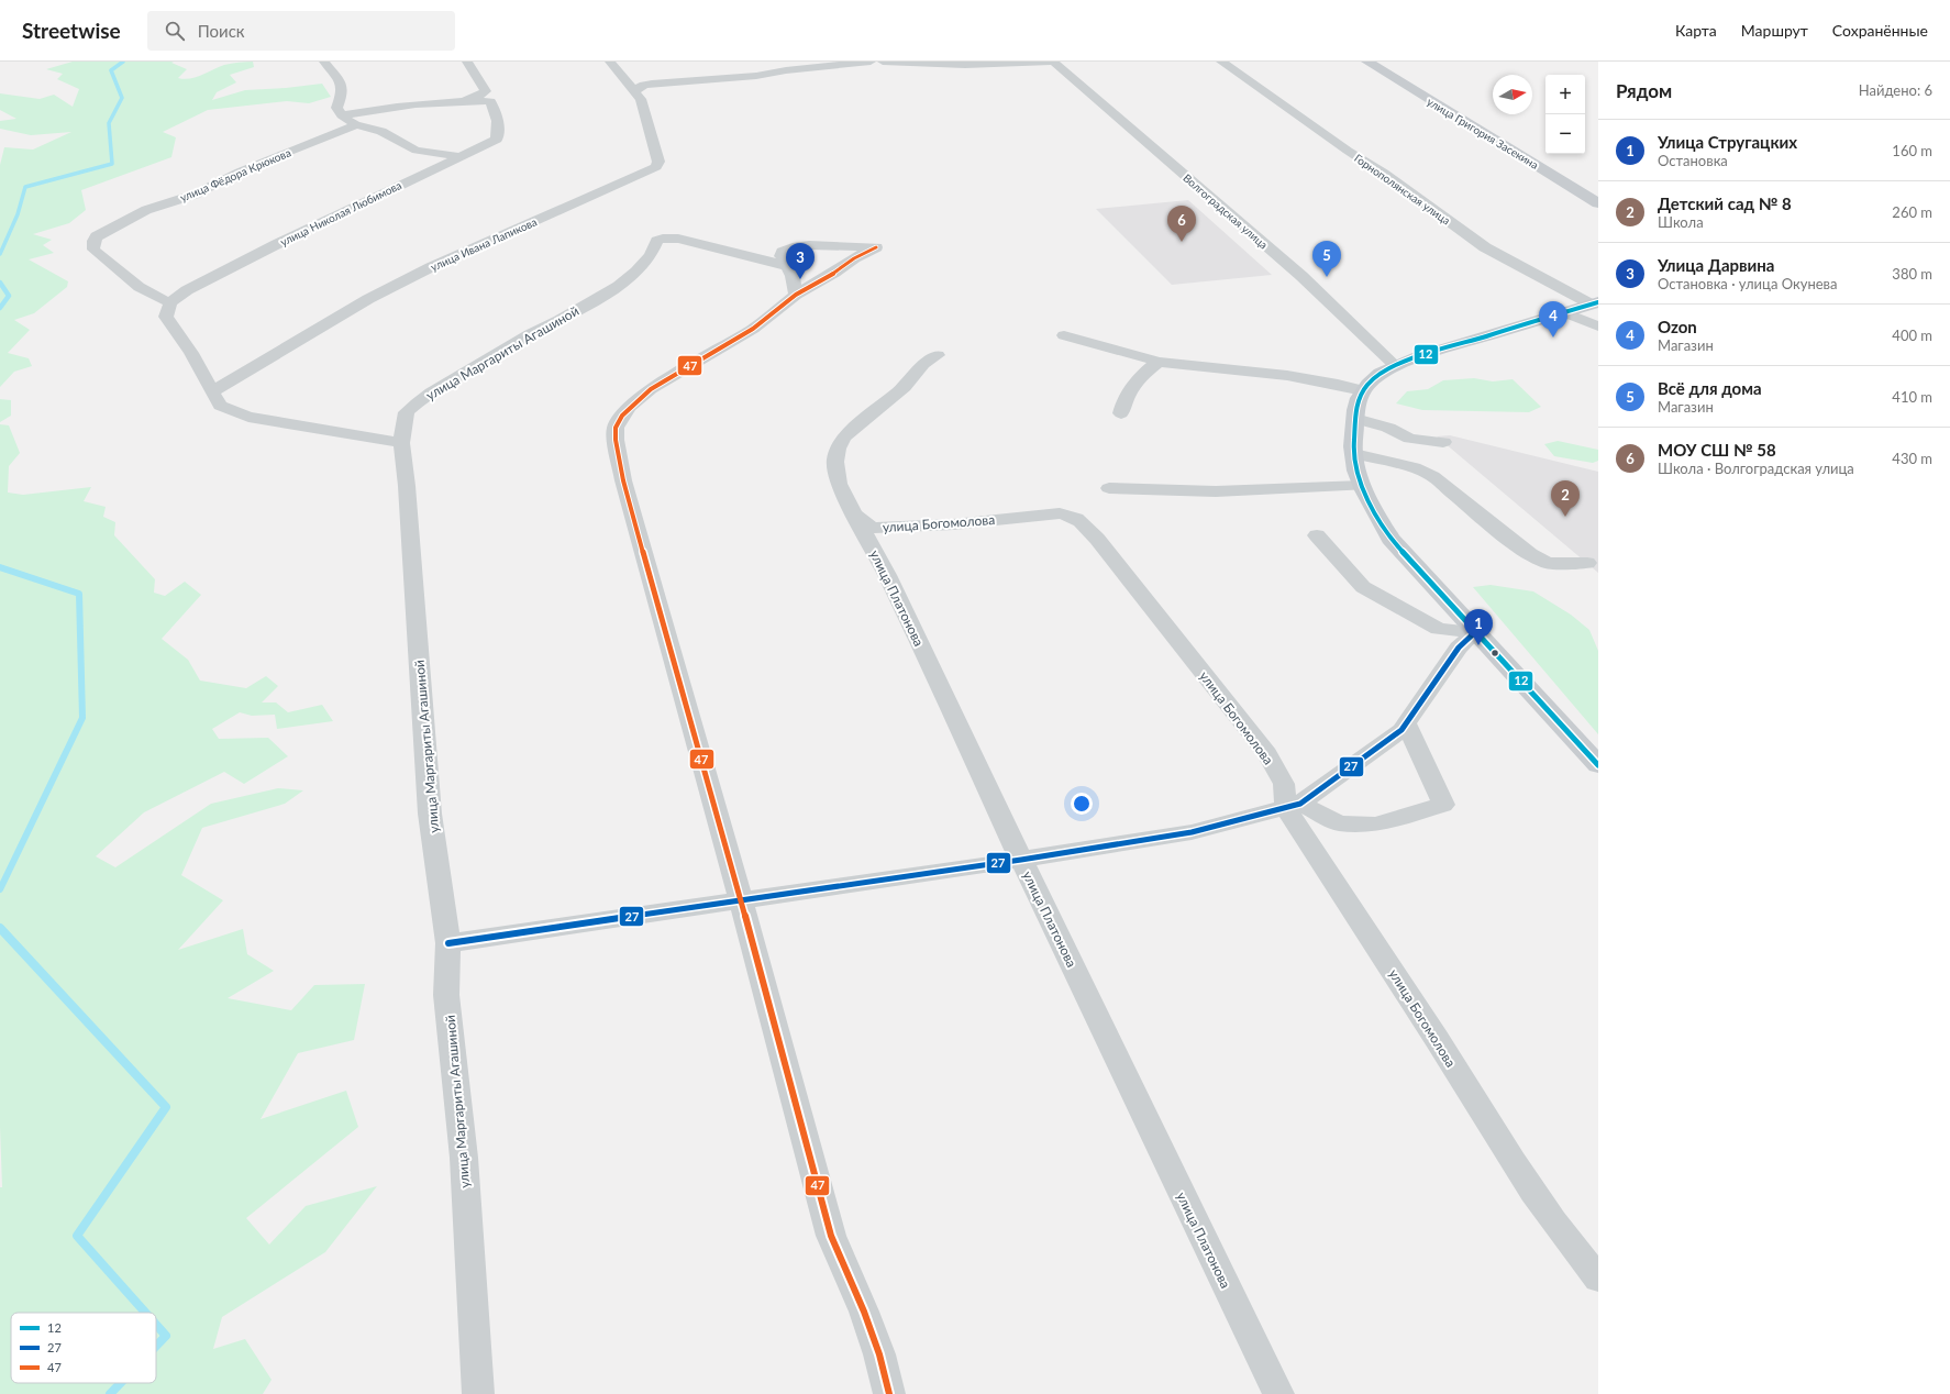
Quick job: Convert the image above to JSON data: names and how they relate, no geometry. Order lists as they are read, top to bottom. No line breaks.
{"streets":{"main road":["улица Григория Засекина"],"street":["улица Фёдора Крюкова","Горнополянская улица","Волгоградская улица","улица Николая Любимова","улица Ивана Лапикова","улица Маргариты Агашиной","улица Богомолова","улица Платонова"]},"crossings":[["улица Фёдора Крюкова","улица Николая Любимова"],["улица Богомолова","улица Платонова"]],"lines":["transit line 47","transit line 12","transit line 27"],"legend":["12","27","47"],"north":"right","page":{"header":"Streetwise","search":"Поиск","nav":["Карта","Маршрут","Сохранённые"],"heading":["Рядом","Найдено: 6"],"map_buttons":["+","−"],"list":[{"mark":"1","name":"Улица Стругацких","note":"Остановка","value":"160 m"},{"mark":"2","name":"Детский сад № 8","note":"Школа","value":"260 m"},{"mark":"3","name":"Улица Дарвина","note":"Остановка · улица Окунева","value":"380 m"},{"mark":"4","name":"Ozon","note":"Магазин","value":"400 m"},{"mark":"5","name":"Всё для дома","note":"Магазин","value":"410 m"},{"mark":"6","name":"МОУ СШ № 58","note":"Школа · Волгоградская улица","value":"430 m"}],"pins":["6","5","3","4","2","1"]}}
